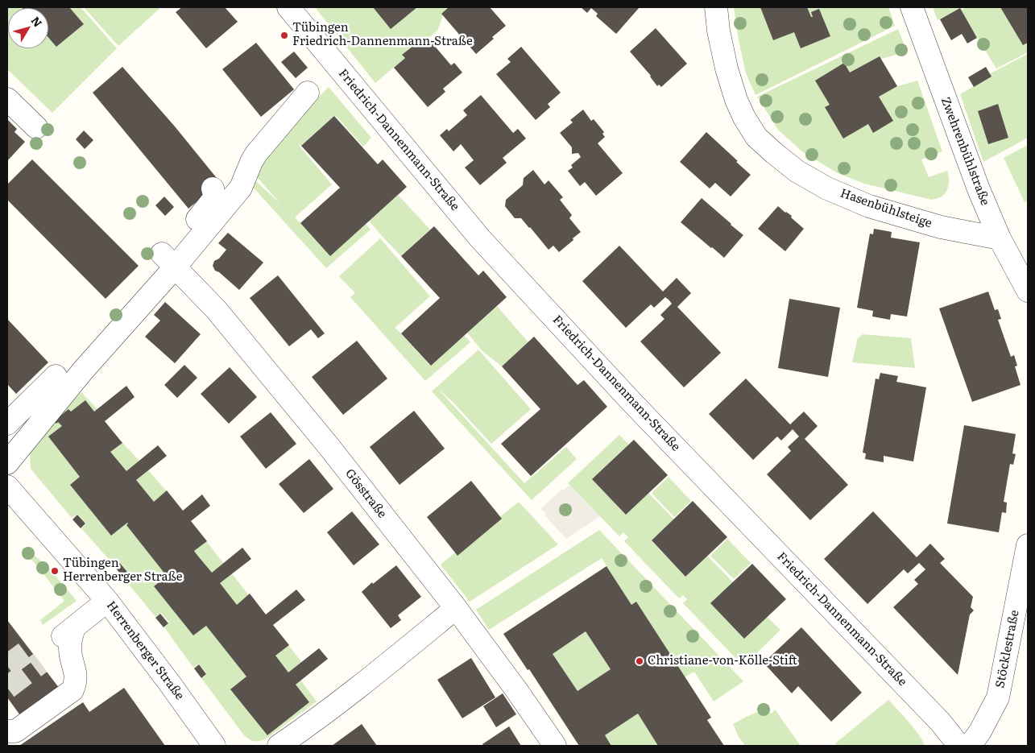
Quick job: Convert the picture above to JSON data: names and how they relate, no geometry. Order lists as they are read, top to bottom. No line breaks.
{"streets":{"street":["Friedrich-Dannenmann-Straße","Zwehrenbühlstraße","Hasenbühlsteige","Gösstraße","Stöcklestraße","Herrenberger Straße"]},"crossings":[["Zwehrenbühlstraße","Hasenbühlsteige"]],"places":["Tübingen Friedrich-Dannenmann-Straße","Tübingen Herrenberger Straße","Christiane-von-Kölle-Stift"],"north":"top right"}
